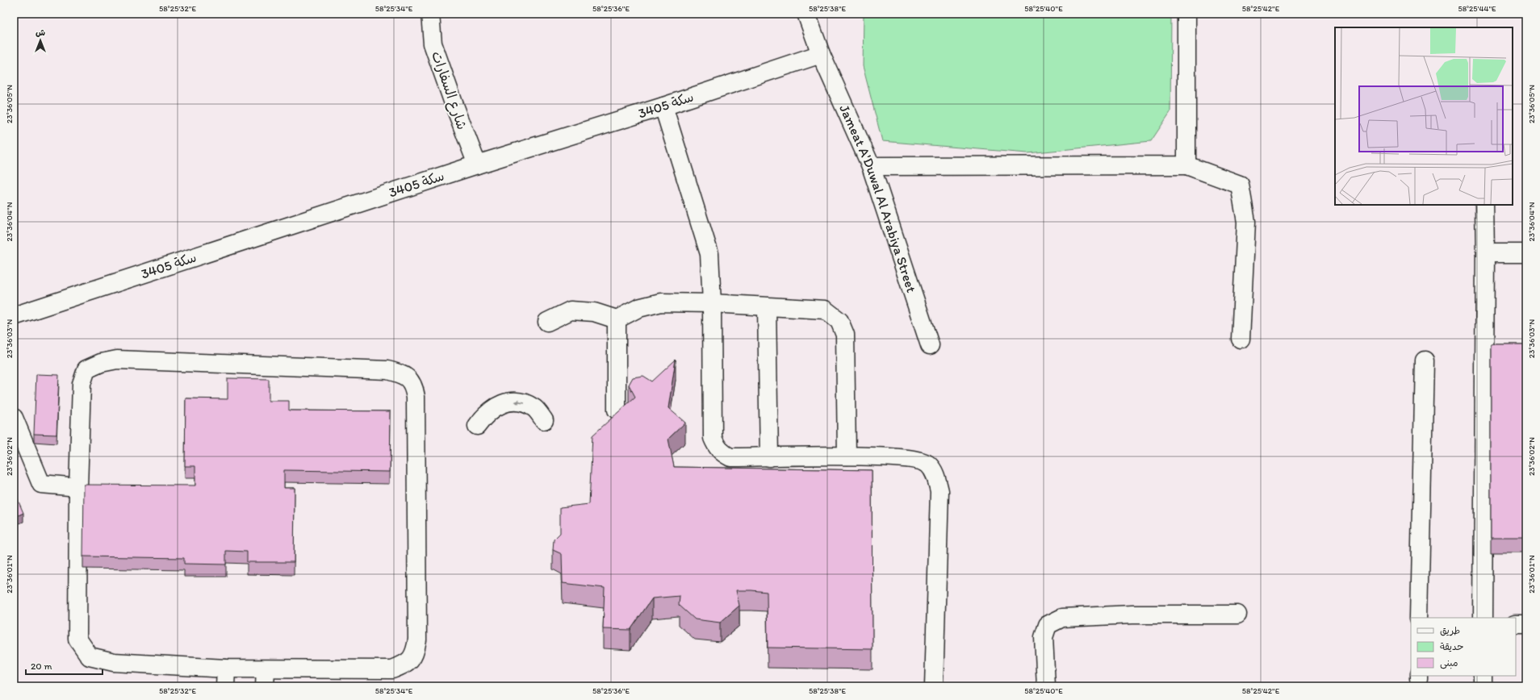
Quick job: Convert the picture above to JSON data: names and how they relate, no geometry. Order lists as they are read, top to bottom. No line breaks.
{"streets":{"street":["شارع السفارات","سكة 3405","Jameat A'Duwal Al Arabiya Street"]},"crossings":[["شارع السفارات","سكة 3405"],["سكة 3405","Jameat A'Duwal Al Arabiya Street"]],"legend":["طريق","حديقة","مبنى"],"scale_bar":"20 m","north":"top","coordinates":["58°25'32\"E","58°25'34\"E","58°25'36\"E","58°25'38\"E","58°25'40\"E","58°25'42\"E","58°25'44\"E","23°36'05\"N","23°36'04\"N","23°36'03\"N","23°36'02\"N","23°36'01\"N"]}
